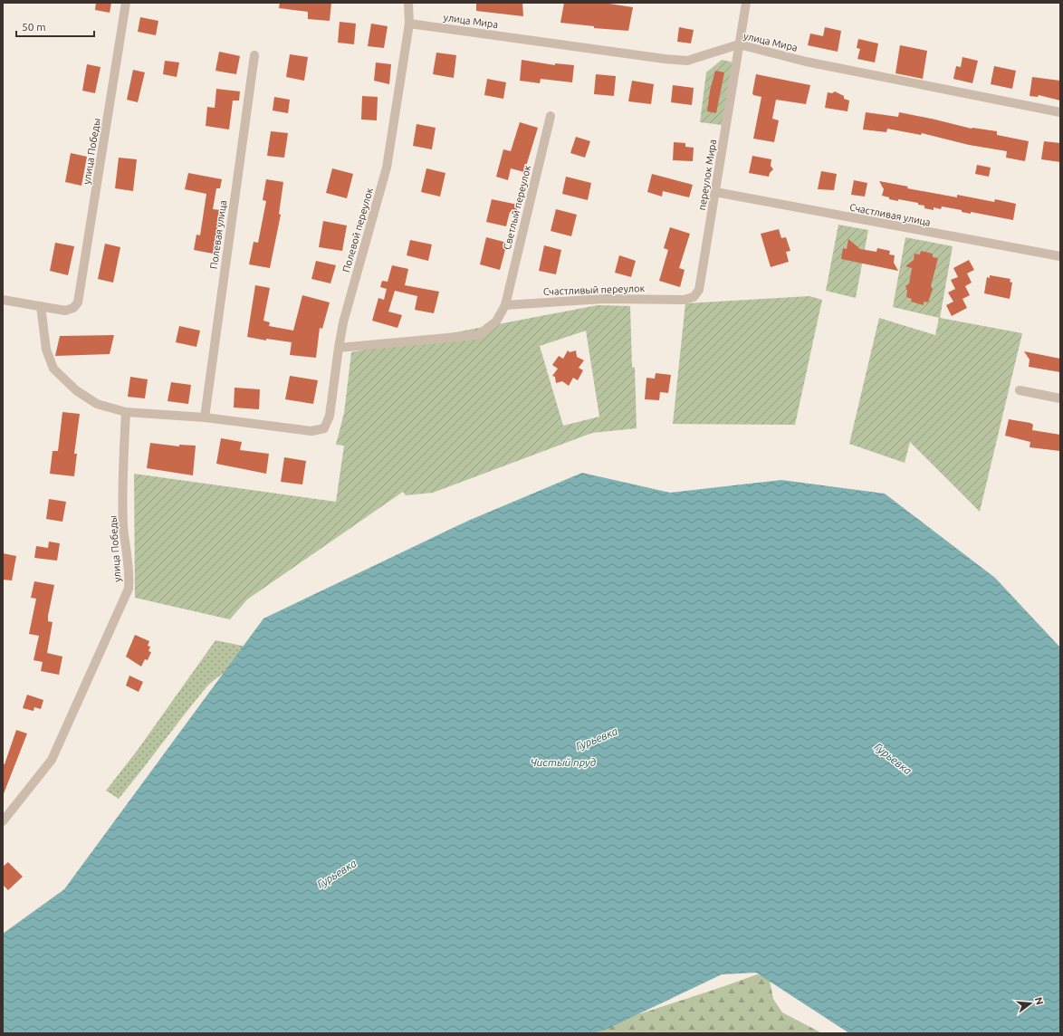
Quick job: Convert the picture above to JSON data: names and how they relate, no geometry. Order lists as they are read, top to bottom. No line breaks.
{"streets":{"street":["улица Мира","улица Победы","переулок Мира","Светлый переулок","Счастливая улица","Полевой переулок","Полевая улица","Счастливый переулок"]},"crossings":[["улица Мира","переулок Мира"],["улица Мира","Полевой переулок"],["переулок Мира","Счастливая улица"],["переулок Мира","Счастливый переулок"],["Светлый переулок","Полевой переулок"],["Светлый переулок","Счастливый переулок"],["Полевой переулок","Полевая улица"]],"water":["Гурьевка","Чистый пруд"],"scale_bar":"50 m","north":"right"}
